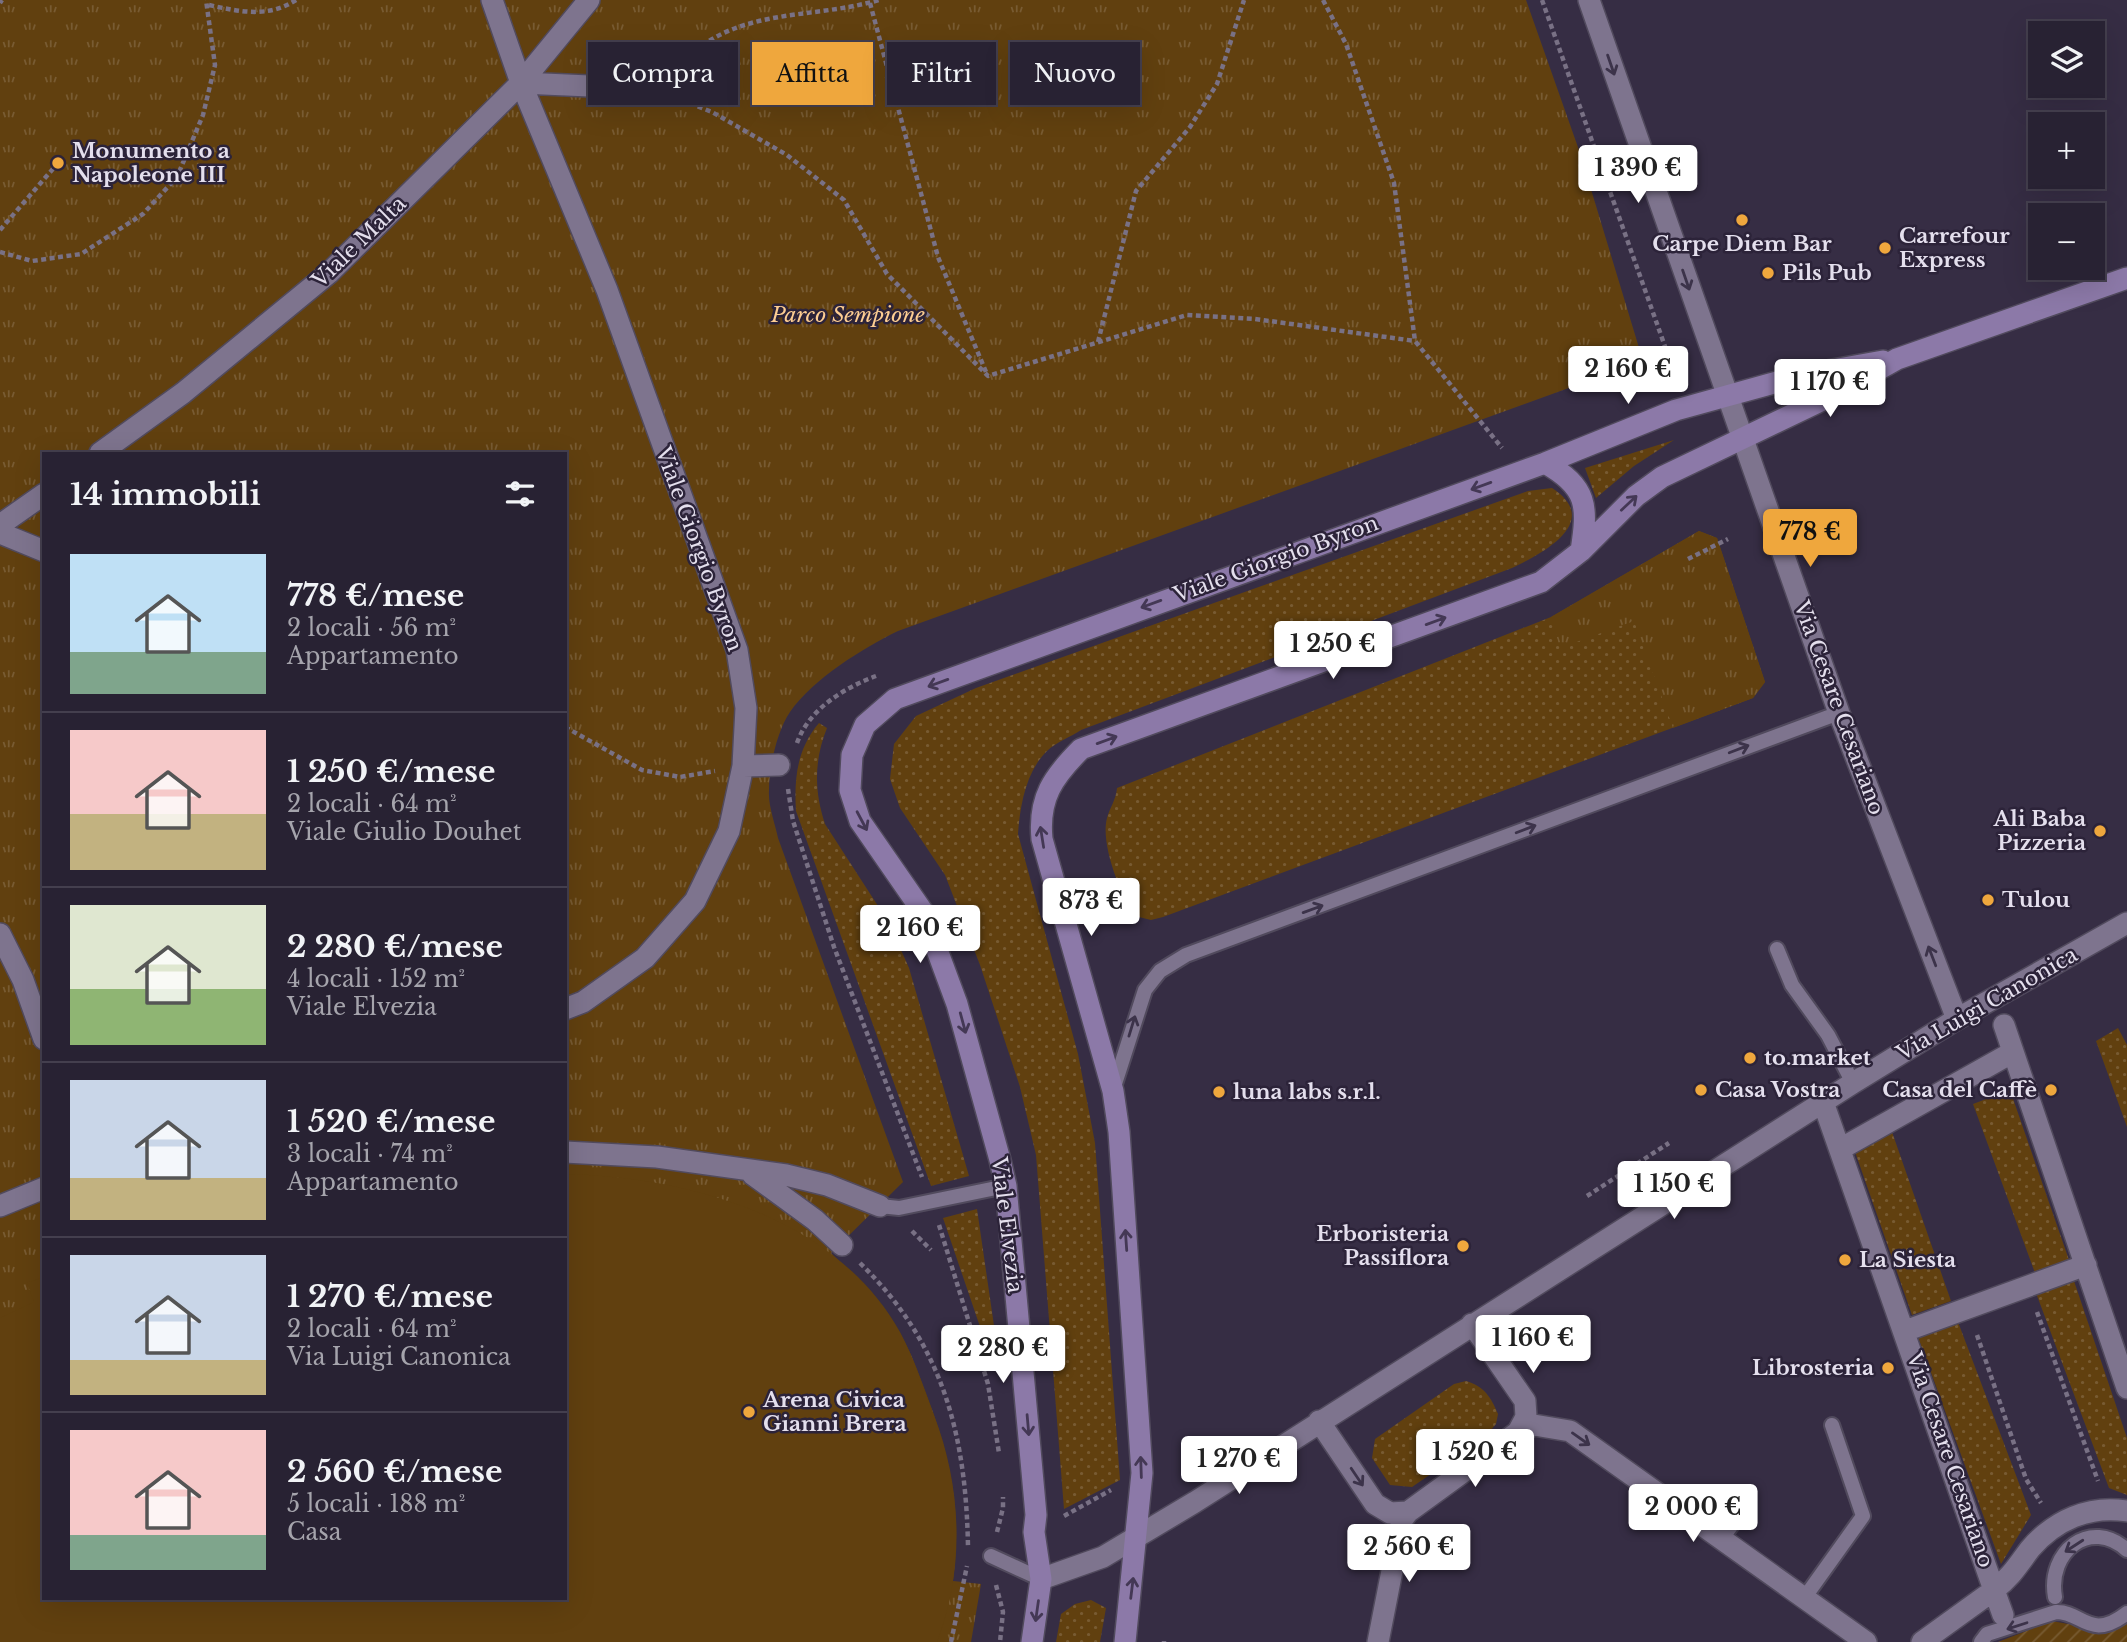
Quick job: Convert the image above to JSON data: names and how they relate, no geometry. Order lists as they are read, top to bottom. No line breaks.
{"streets":{"main road":["Viale Giorgio Byron","Viale Elvezia"],"street":["Viale Malta","Via Cesare Cesariano","Via Luigi Canonica"]},"crossings":[["Viale Malta","Viale Giorgio Byron"],["Viale Giorgio Byron","Via Cesare Cesariano"],["Viale Giorgio Byron","Viale Elvezia"],["Via Cesare Cesariano","Via Luigi Canonica"],["Via Luigi Canonica","Viale Elvezia"]],"parks":["Parco Sempione"],"places":["Monumento a Napoleone III","Carpe Diem Bar","Carrefour Express","Pils Pub","Ali Baba Pizzeria","Tulou","to.market","Casa Vostra","Casa del Caffè","luna labs s.r.l.","Erboristeria Passiflora","La Siesta","Librosteria","Arena Civica Gianni Brera"],"page":{"map_buttons":["+","−"],"chip":["Compra","Affitta","Filtri","Nuovo"],"price":["1 390 €","2 160 €","1 170 €","778 €","1 250 €","873 €","2 160 €","1 150 €","1 160 €","2 280 €","1 520 €","1 270 €","2 000 €","2 560 €"],"heading":"14 immobili","list":[{"name":"778 €/mese","note":"2 locali · 56 m² · Appartamento"},{"name":"1 250 €/mese","note":"2 locali · 64 m² · Viale Giulio Douhet"},{"name":"2 280 €/mese","note":"4 locali · 152 m² · Viale Elvezia"},{"name":"1 520 €/mese","note":"3 locali · 74 m² · Appartamento"},{"name":"1 270 €/mese","note":"2 locali · 64 m² · Via Luigi Canonica"},{"name":"2 560 €/mese","note":"5 locali · 188 m² · Casa"}]}}
